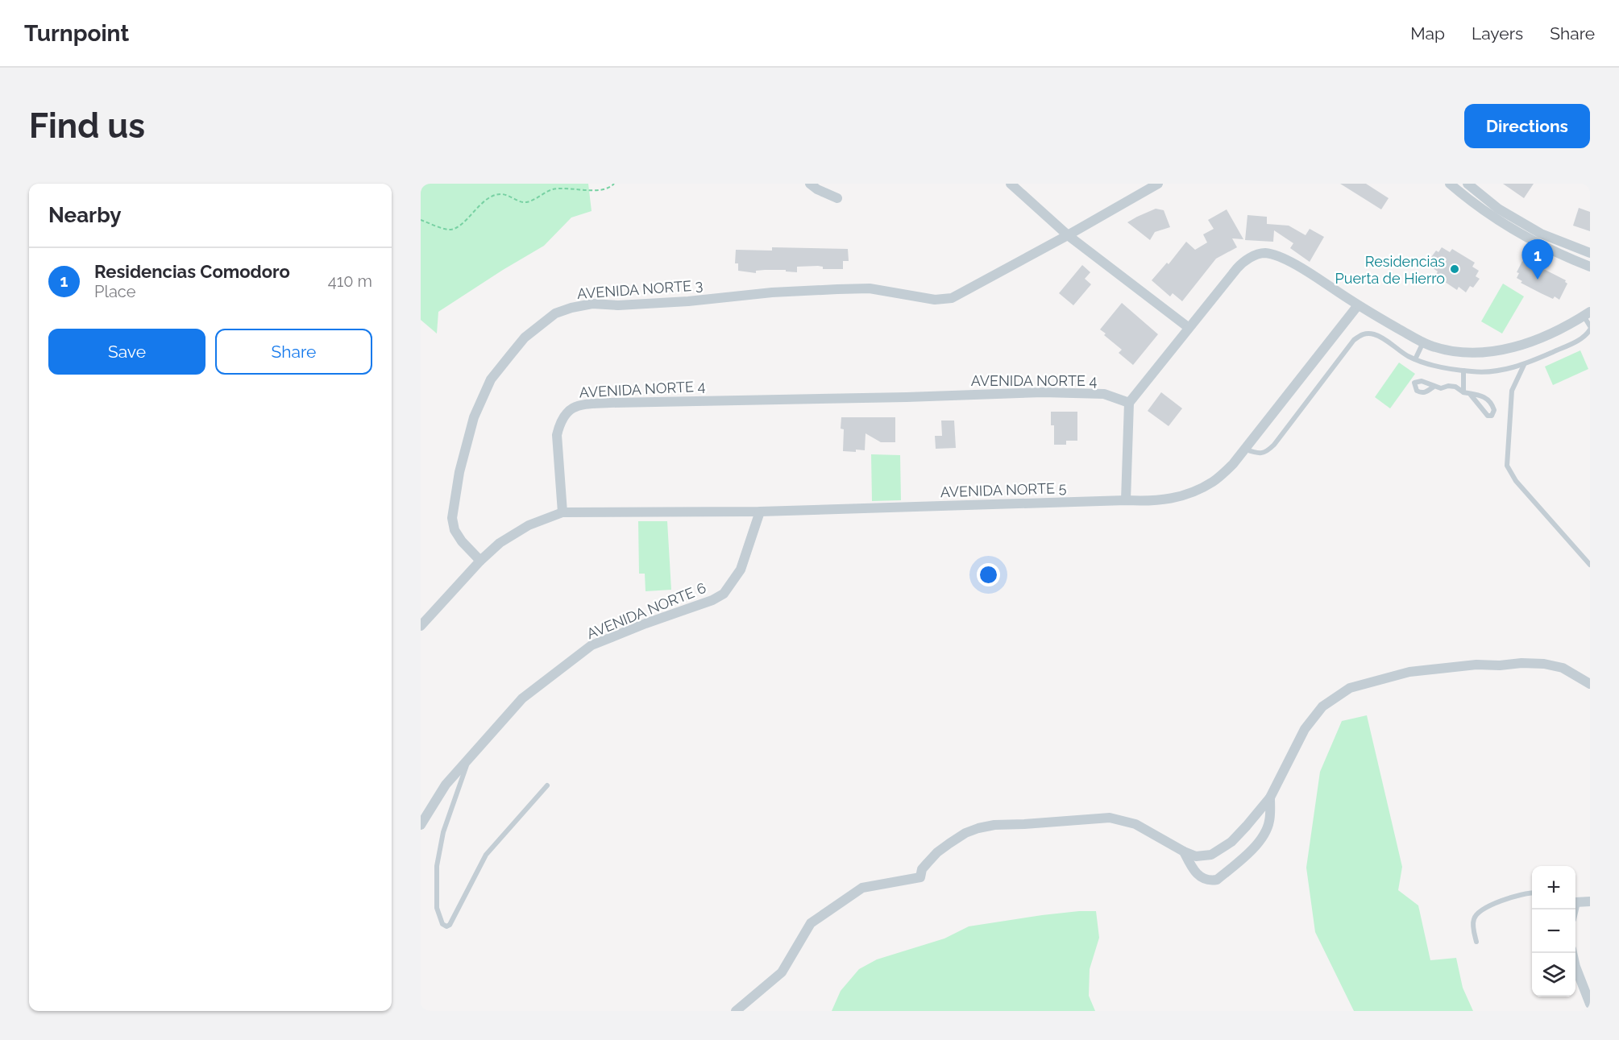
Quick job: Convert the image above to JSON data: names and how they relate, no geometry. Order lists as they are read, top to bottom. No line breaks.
{"streets":{"street":["AVENIDA NORTE 3","AVENIDA NORTE 4","AVENIDA NORTE 5","AVENIDA NORTE 6"]},"crossings":[["AVENIDA NORTE 4","AVENIDA NORTE 5"],["AVENIDA NORTE 5","AVENIDA NORTE 6"]],"places":["Residencias Puerta de Hierro"],"page":{"header":"Turnpoint","nav":["Map","Layers","Share"],"buttons":["Directions",["Save","Share"]],"title":"Find us","heading":"Nearby","pins":"1","list":[{"mark":"1","name":"Residencias Comodoro","note":"Place","value":"410 m"}],"map_buttons":["+","−"]}}
